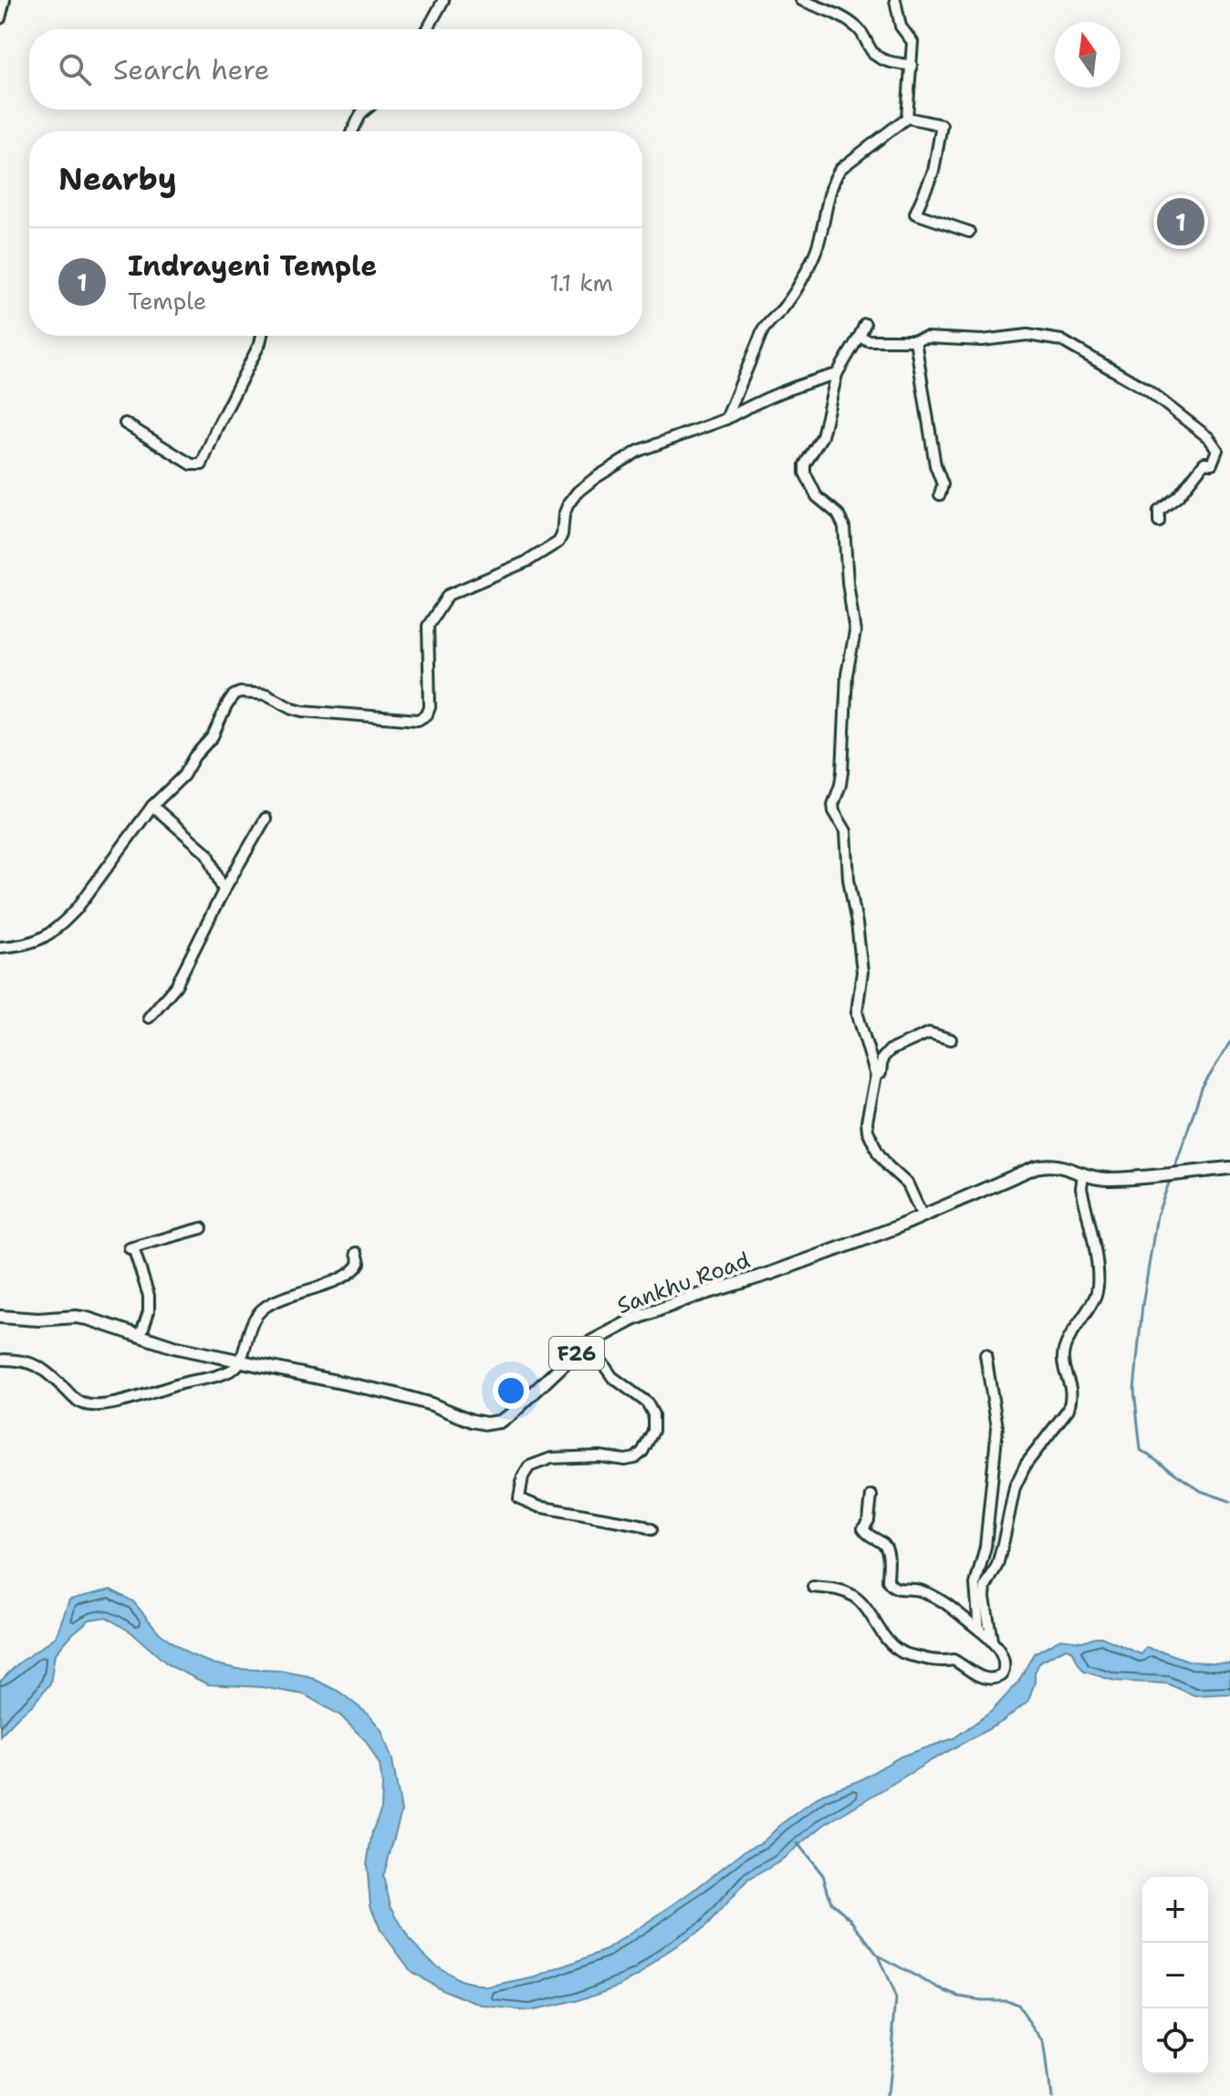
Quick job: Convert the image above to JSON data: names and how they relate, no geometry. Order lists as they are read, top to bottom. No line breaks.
{"streets":{"main road":["Sankhu Road","F26"]},"north":"top","page":{"search":"Search here","heading":"Nearby","pins":"1","list":[{"mark":"1","name":"Indrayeni Temple","note":"Temple","value":"1.1 km"}],"map_buttons":["+","−"]}}
